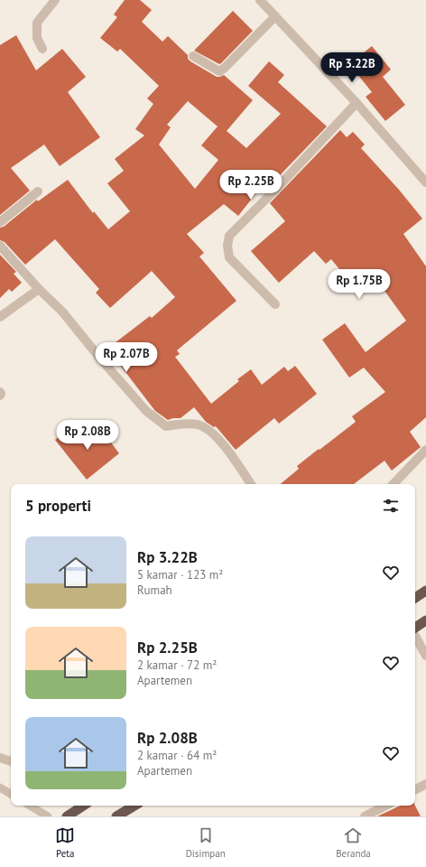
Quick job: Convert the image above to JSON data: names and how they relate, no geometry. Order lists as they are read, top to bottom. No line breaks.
{"page":{"price":["Rp 3.22B","Rp 2.25B","Rp 1.75B","Rp 2.07B","Rp 2.08B"],"heading":"5 properti","list":[{"name":"Rp 3.22B","note":"5 kamar · 123 m² · Rumah"},{"name":"Rp 2.25B","note":"2 kamar · 72 m² · Apartemen"},{"name":"Rp 2.08B","note":"2 kamar · 64 m² · Apartemen"}],"tabs":["Peta","Disimpan","Beranda"]}}
